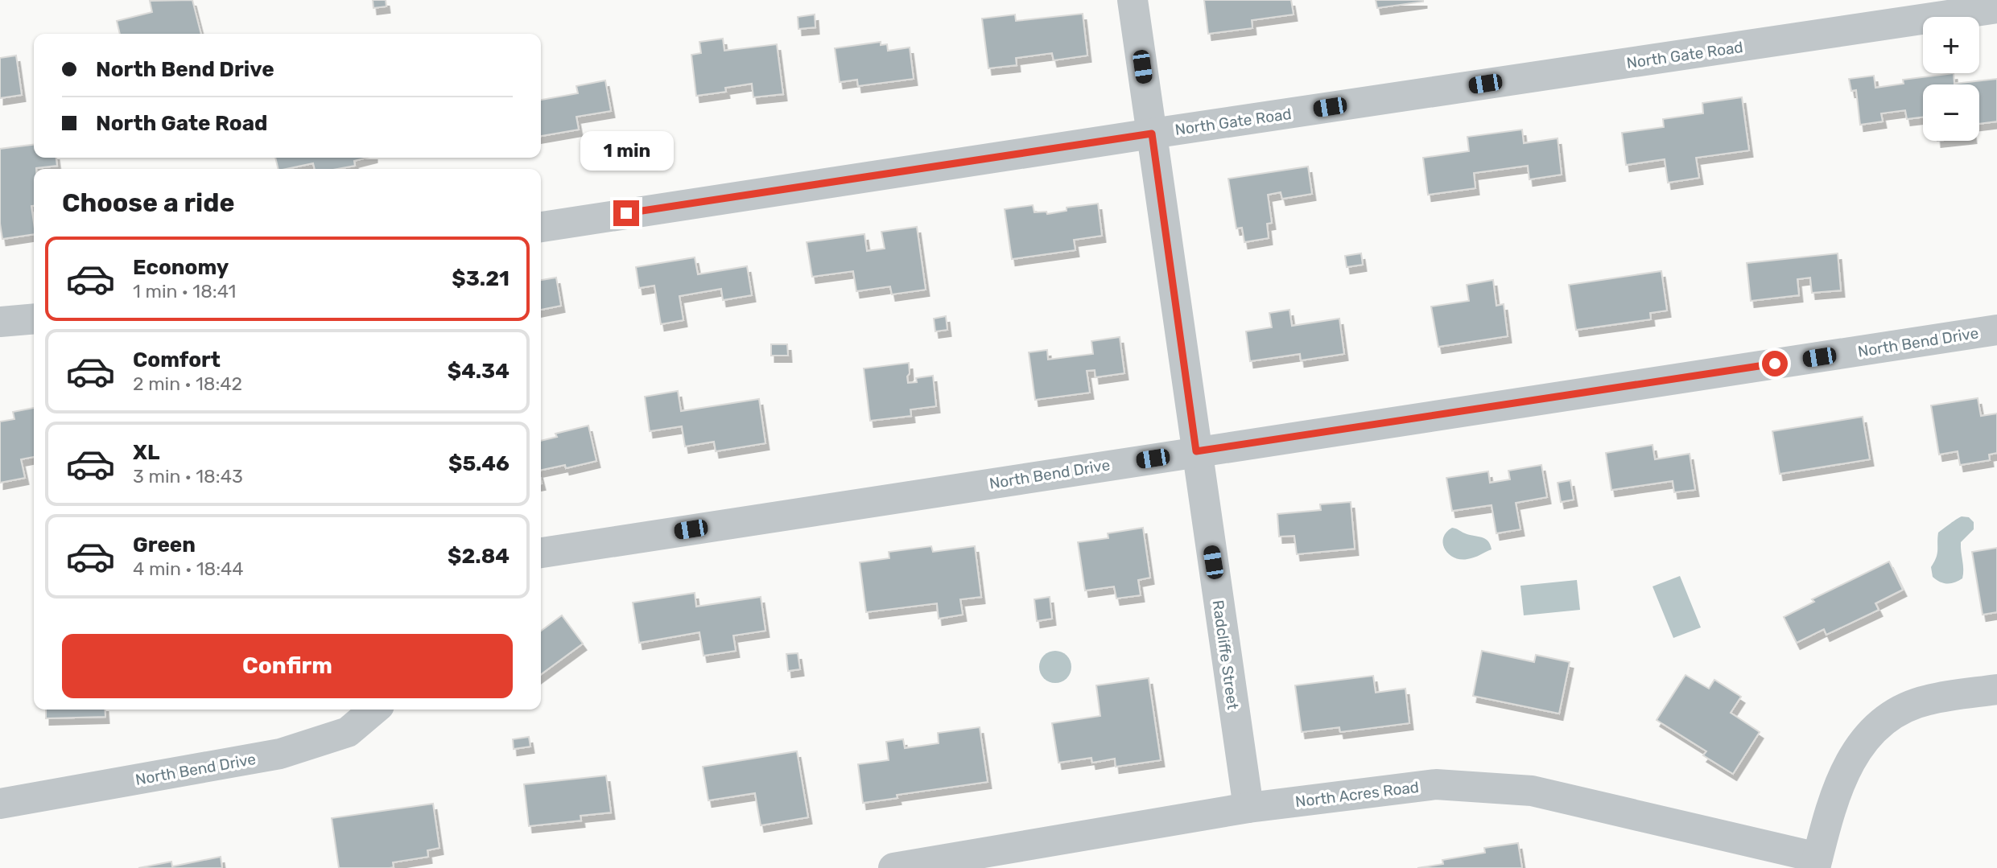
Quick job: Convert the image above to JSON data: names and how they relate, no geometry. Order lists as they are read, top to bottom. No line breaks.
{"streets":{"street":["North Gate Road","North Bend Drive","Radcliffe Street","North Acres Road"]},"crossings":[["North Gate Road","Radcliffe Street"],["North Bend Drive","Radcliffe Street"],["Radcliffe Street","North Acres Road"]],"page":{"map_buttons":["+","−"],"banner":["North Bend Drive","North Gate Road"],"bubble":"1 min","heading":"Choose a ride","list":[{"name":"Economy","note":"1 min · 18:41","value":"$3.21"},{"name":"Comfort","note":"2 min · 18:42","value":"$4.34"},{"name":"XL","note":"3 min · 18:43","value":"$5.46"},{"name":"Green","note":"4 min · 18:44","value":"$2.84"}],"buttons":"Confirm"}}
